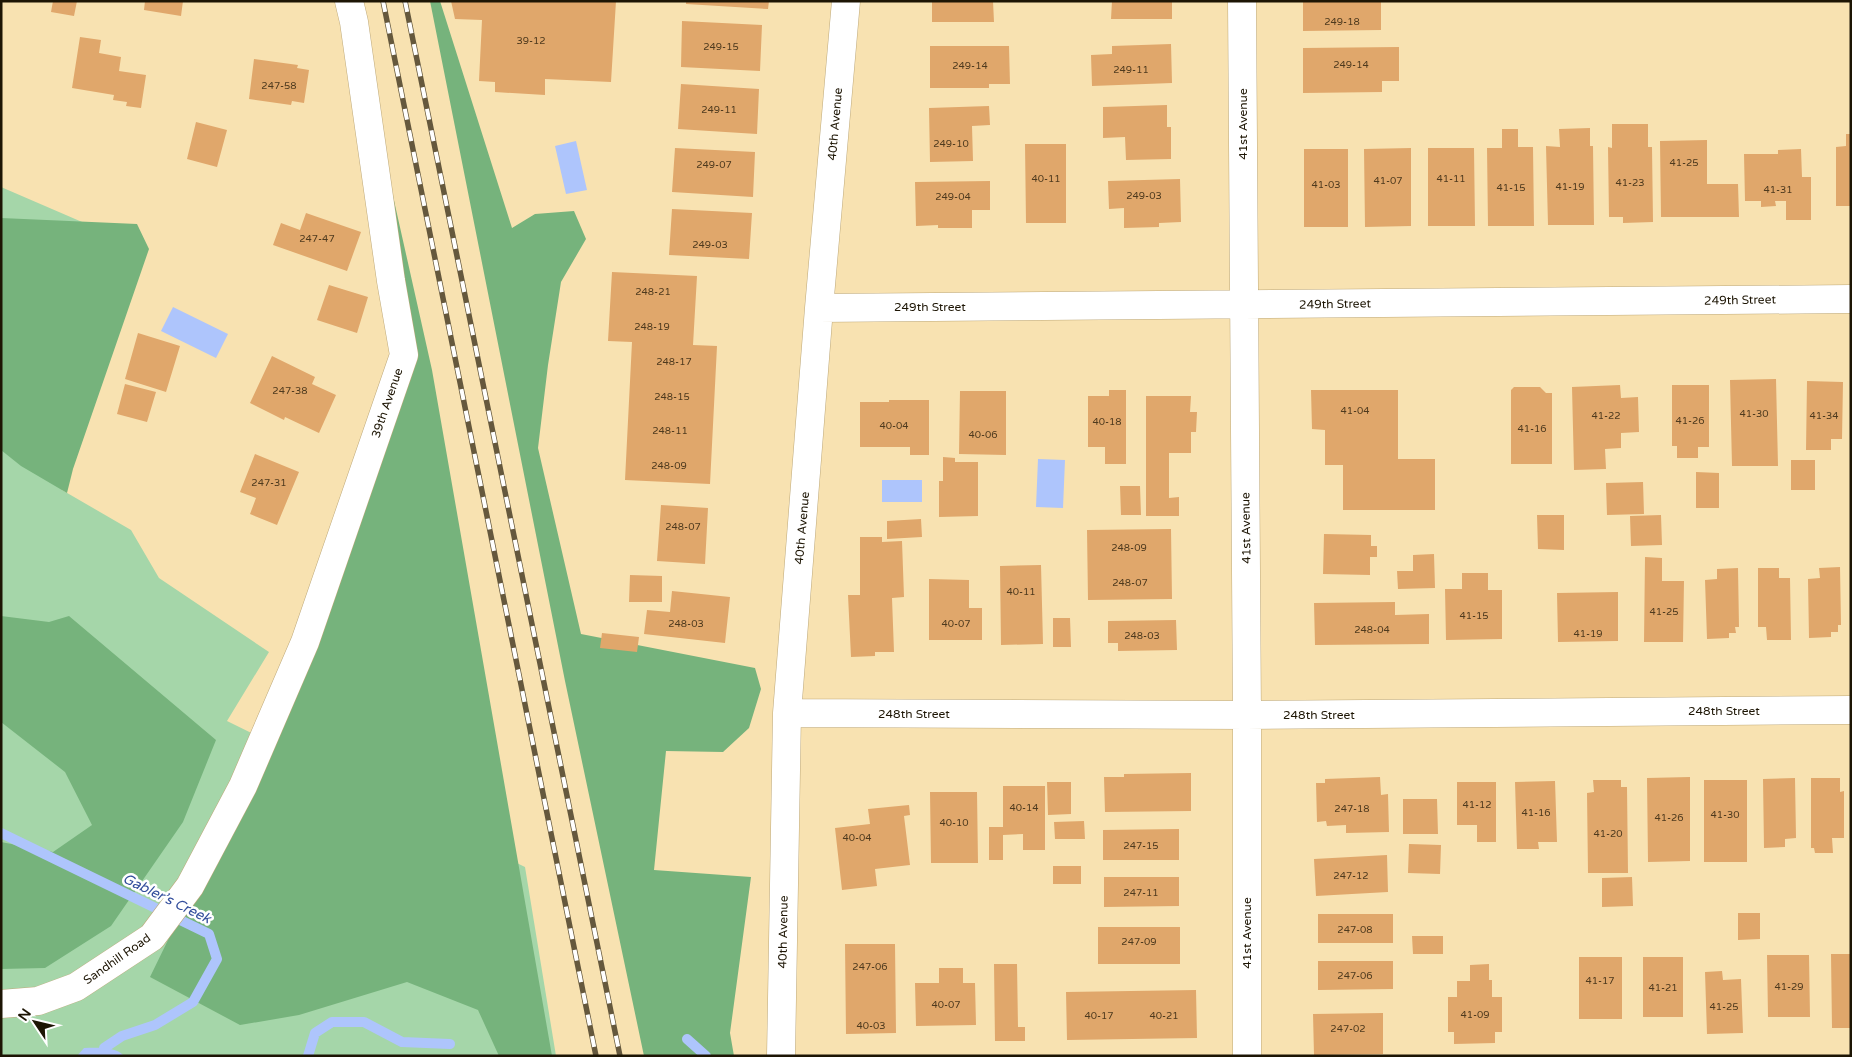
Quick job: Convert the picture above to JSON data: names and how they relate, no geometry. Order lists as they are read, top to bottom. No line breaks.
{"streets":{"street":["40th Avenue","41st Avenue","249th Street","39th Avenue","248th Street","Sandhill Road"]},"crossings":[["40th Avenue","249th Street"],["40th Avenue","248th Street"],["41st Avenue","249th Street"],["41st Avenue","248th Street"],["39th Avenue","Sandhill Road"]],"water":["Gabler’s Creek"],"house_numbers":["249-18","39-12","249-15","249-14","249-14","249-11","247-58","249-11","249-10","41-25","249-07","40-11","41-11","41-07","41-23","41-03","41-19","41-15","41-31","249-03","249-04","247-47","249-03","248-21","248-19","248-17","247-38","248-15","41-04","41-30","41-22","41-34","41-26","40-18","40-04","41-16","248-11","40-06","248-09","247-31","248-07","248-09","248-07","40-11","41-25","41-15","248-03","40-07","248-04","41-19","248-03","41-12","40-14","247-18","41-16","41-30","41-26","40-10","41-20","40-04","247-15","247-12","247-11","247-08","247-09","247-06","247-06","41-17","41-29","41-21","40-07","41-25","41-09","40-17","40-21","40-03","247-02"],"north":"top left"}
